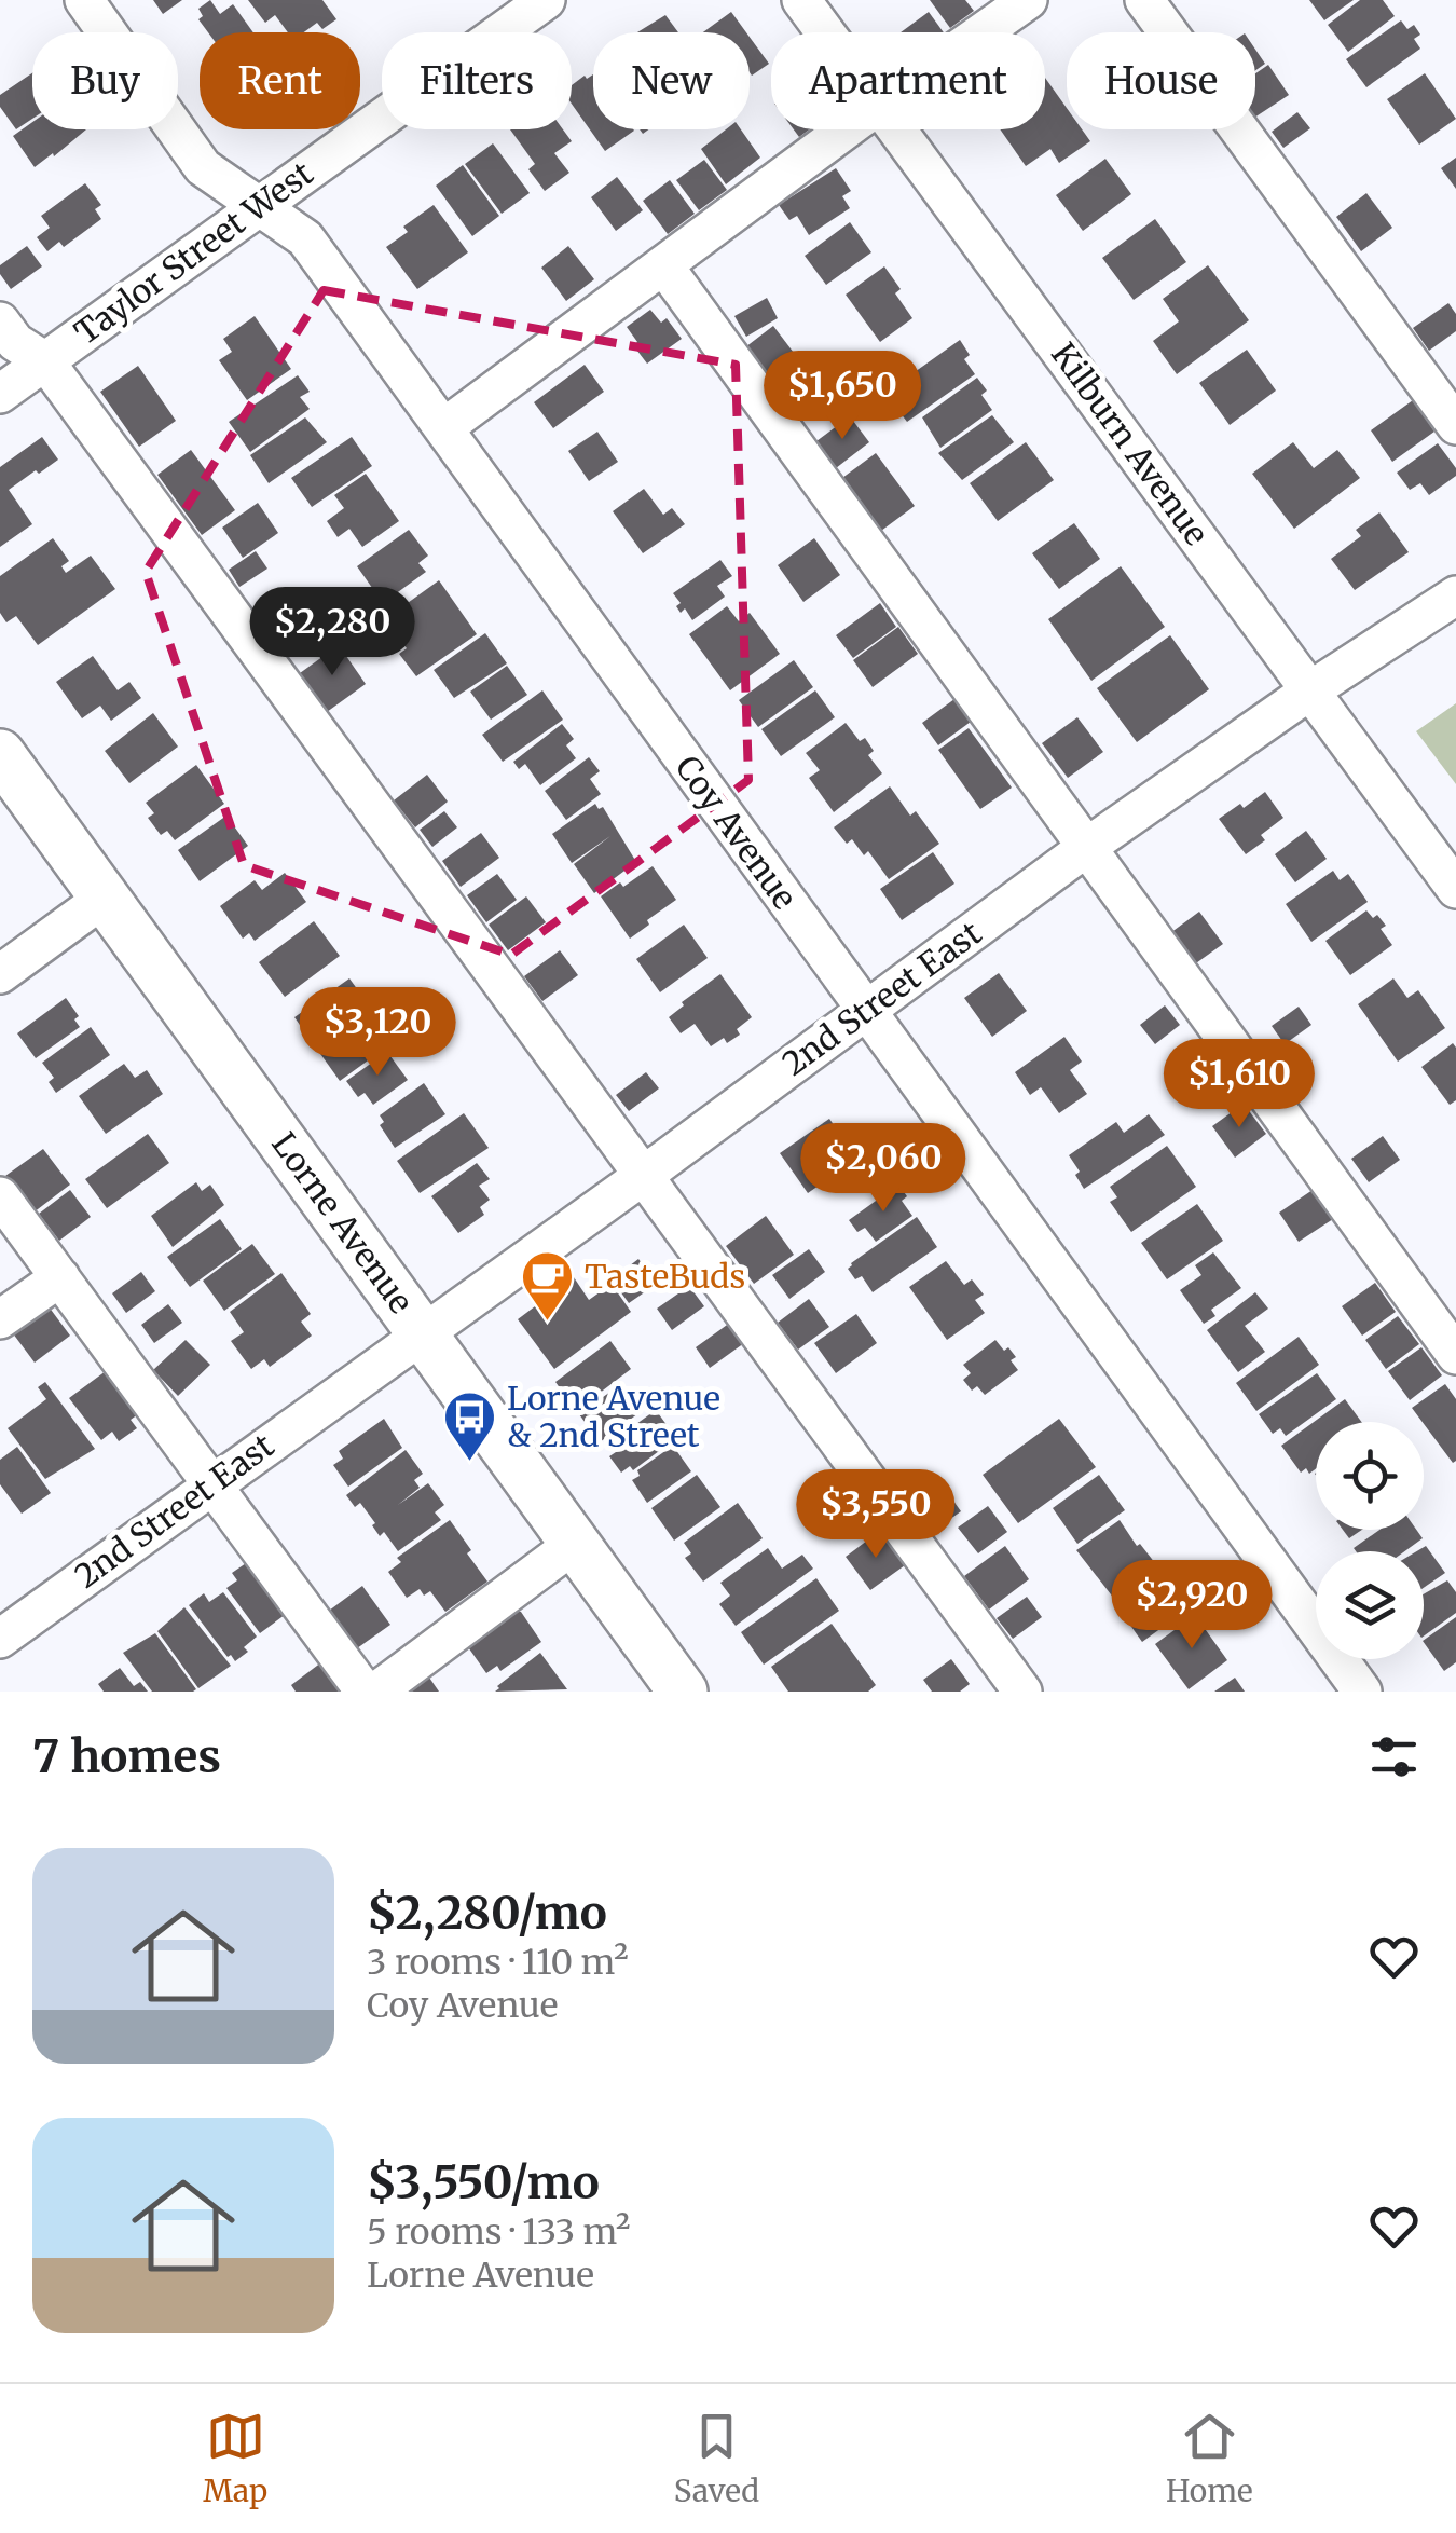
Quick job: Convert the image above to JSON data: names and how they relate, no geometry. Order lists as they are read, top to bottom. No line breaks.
{"streets":{"main road":["Lorne Avenue"],"street":["Taylor Street West","Kilburn Avenue","Coy Avenue","2nd Street East"]},"crossings":[["Taylor Street West","Coy Avenue"],["Kilburn Avenue","2nd Street East"],["Coy Avenue","2nd Street East"],["2nd Street East","Lorne Avenue"]],"places":{"cafe":["TasteBuds"],"bus stop":["Lorne Avenue & 2nd Street"]},"page":{"chip":["Buy","Rent","Filters","New","Apartment","House"],"price":["$1,650","$2,280","$3,120","$1,610","$2,060","$3,550","$2,920"],"heading":"7 homes","list":[{"name":"$2,280/mo","note":"3 rooms · 110 m² · Coy Avenue"},{"name":"$3,550/mo","note":"5 rooms · 133 m² · Lorne Avenue"}],"tabs":["Map","Saved","Home"]}}
